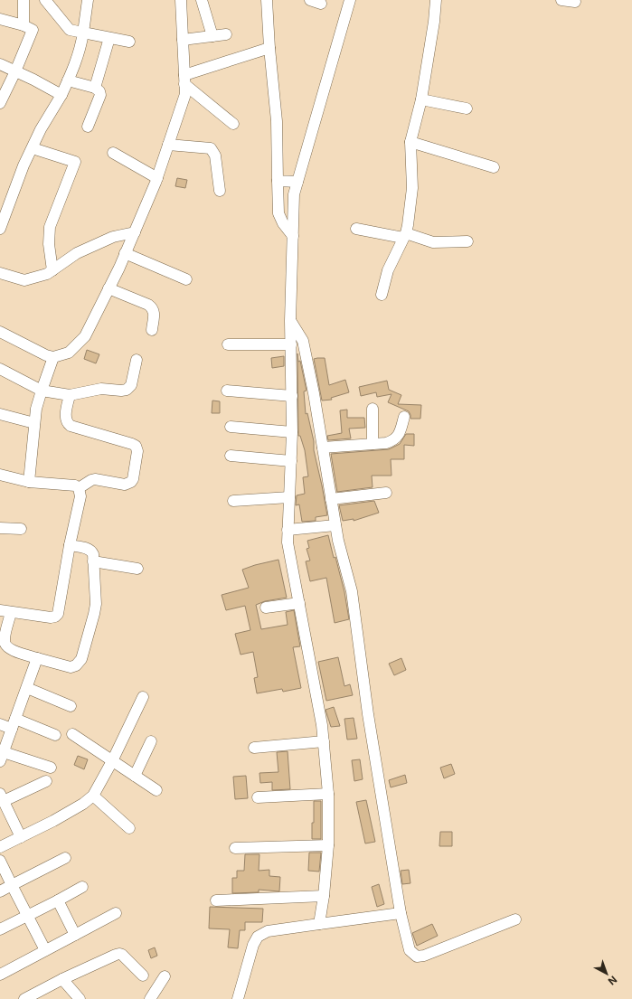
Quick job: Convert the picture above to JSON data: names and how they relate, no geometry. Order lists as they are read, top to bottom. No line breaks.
{"north":"bottom right"}
